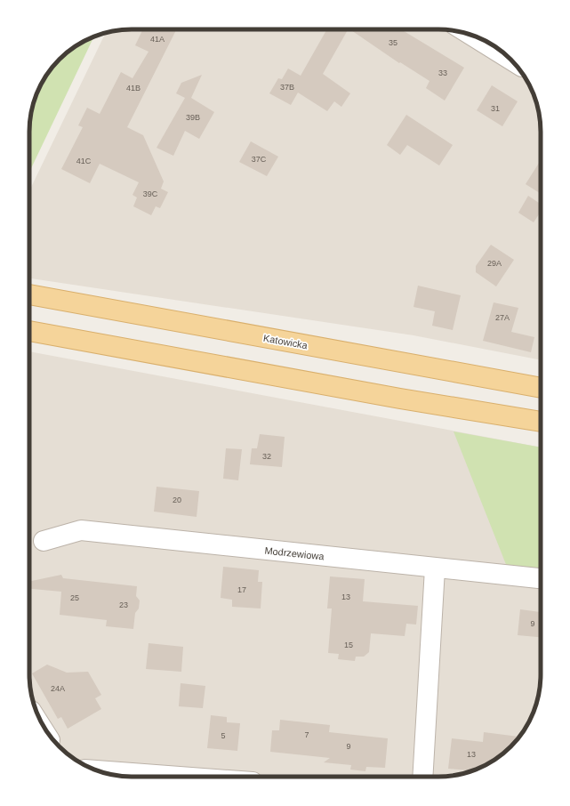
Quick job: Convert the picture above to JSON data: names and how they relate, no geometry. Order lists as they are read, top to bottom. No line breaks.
{"streets":{"main road":["Katowicka"],"street":["Modrzewiowa"]},"house_numbers":["41A","35","33","37B","41B","31","39B","37C","41C","39C","29A","27A","32","20","17","13","25","23","9","15","24A","7","5","9","13"]}
